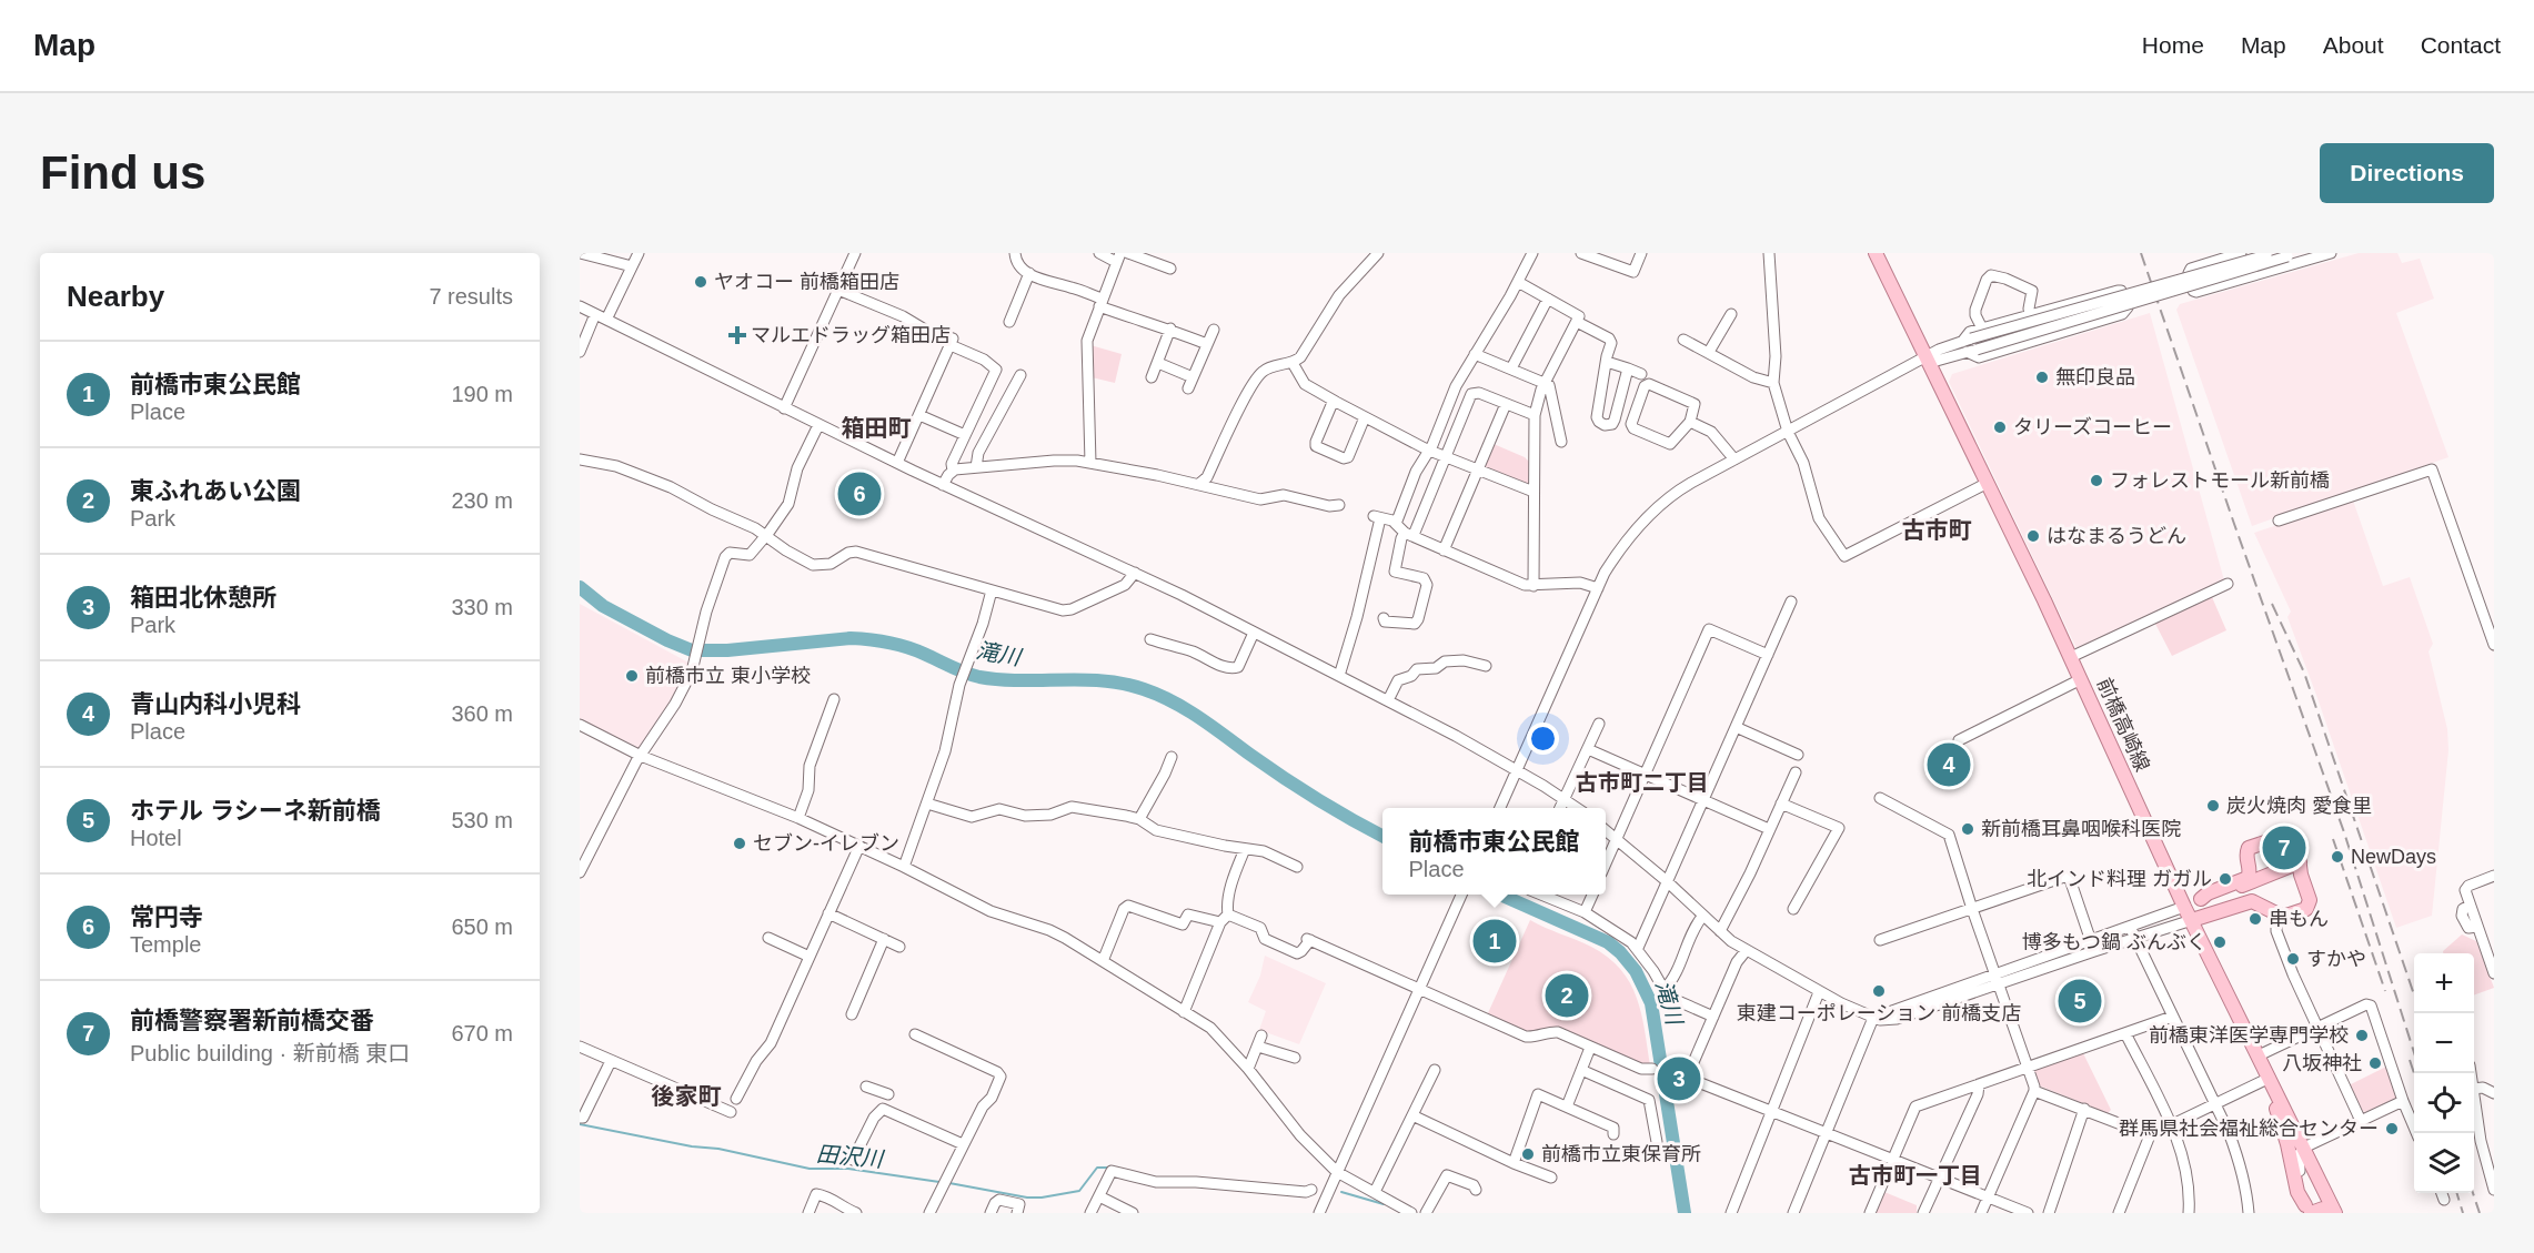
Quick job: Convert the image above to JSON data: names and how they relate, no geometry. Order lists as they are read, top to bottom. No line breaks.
{"streets":{"main road":["前橋高崎線"]},"districts":["箱田町","古市町","古市町二丁目","後家町","古市町一丁目"],"water":["滝川","田沢川"],"places":{"other":["ヤオコー 前橋箱田店","無印良品","タリーズコーヒー","フォレストモール新前橋","はなまるうどん","前橋市立 東小学校","炭火焼肉 愛食里","新前橋耳鼻咽喉科医院","セブン-イレブン","NewDays","北インド料理 ガガル","串もん","博多もつ鍋 ぶんぶく","すかや","東建コーポレーション 前橋支店","前橋東洋医学専門学校","八坂神社","群馬県社会福祉総合センター","前橋市立東保育所"],"health":["マルエドラッグ箱田店"]},"page":{"header":"Map","nav":["Home","Map","About","Contact"],"buttons":"Directions","title":"Find us","heading":["Nearby","7 results"],"list":[{"mark":"1","name":"前橋市東公民館","note":"Place","value":"190 m"},{"mark":"2","name":"東ふれあい公園","note":"Park","value":"230 m"},{"mark":"3","name":"箱田北休憩所","note":"Park","value":"330 m"},{"mark":"4","name":"青山内科小児科","note":"Place","value":"360 m"},{"mark":"5","name":"ホテル ラシーネ新前橋","note":"Hotel","value":"530 m"},{"mark":"6","name":"常円寺","note":"Temple","value":"650 m"},{"mark":"7","name":"前橋警察署新前橋交番","note":"Public building · 新前橋 東口","value":"670 m"}],"pins":["6","4","7","1","2","5","3"],"popup":["前橋市東公民館","Place"],"map_buttons":["+","−"]}}
